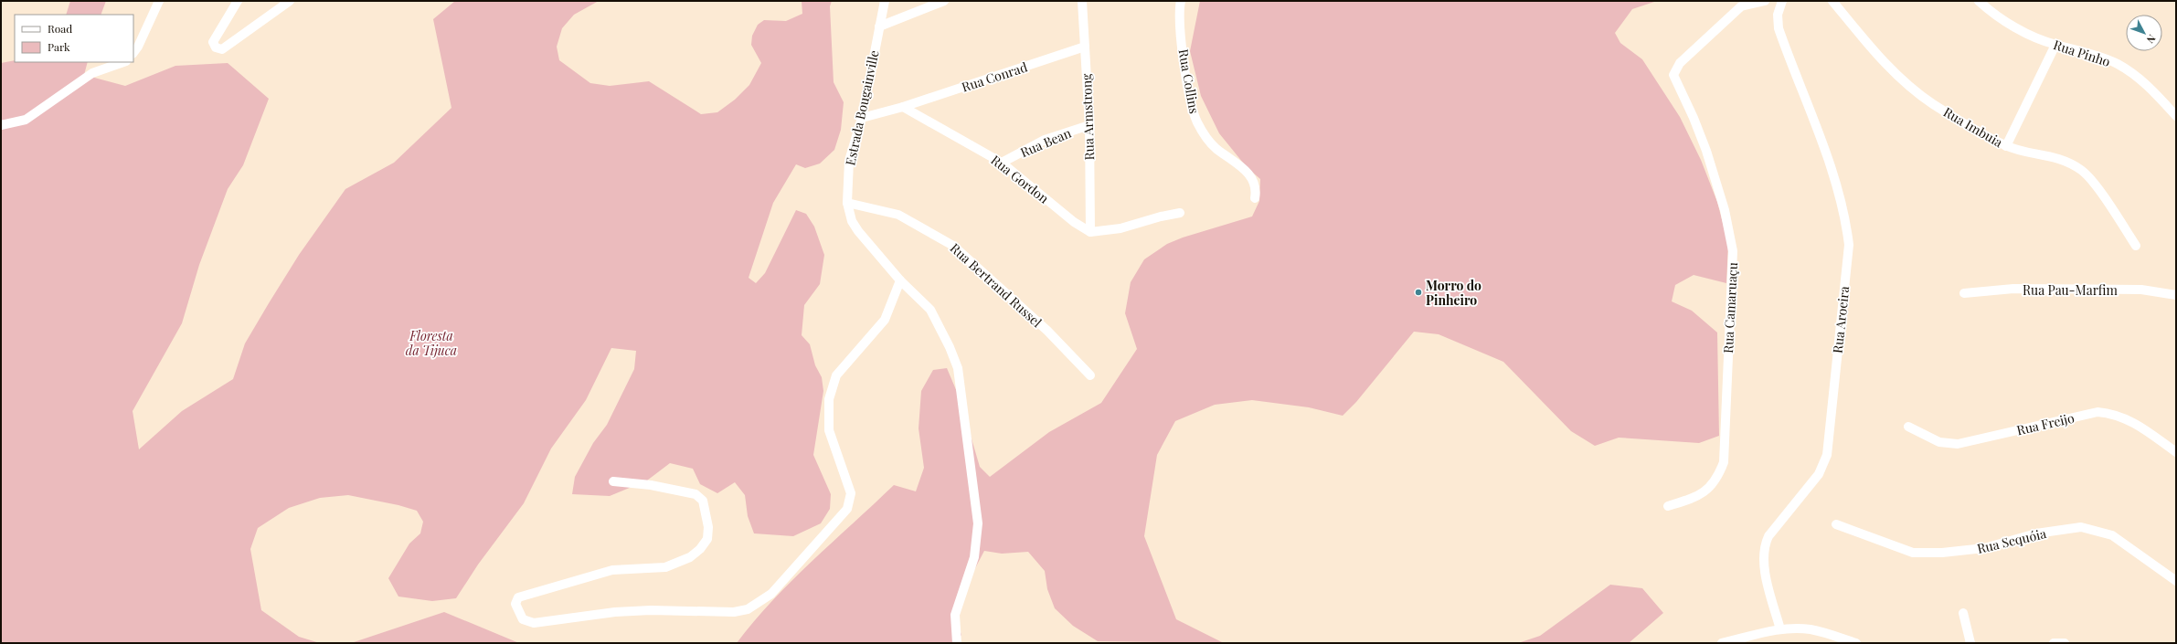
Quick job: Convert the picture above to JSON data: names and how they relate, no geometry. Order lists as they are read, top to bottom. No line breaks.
{"streets":{"street":["Rua Pinho","Rua Conrad","Rua Collins","Estrada Bougainville","Rua Armstrong","Rua Imbuia","Rua Bean","Rua Gordon","Rua Bertrand Russel","Rua Pau-Marfim","Rua Camaruaçu","Rua Aroeira","Rua Freijo","Rua Sequóia"]},"crossings":[["Rua Conrad","Rua Armstrong"],["Rua Conrad","Rua Gordon"],["Estrada Bougainville","Rua Bertrand Russel"],["Rua Armstrong","Rua Bean"],["Rua Armstrong","Rua Gordon"],["Rua Bean","Rua Gordon"]],"parks":["Floresta da Tijuca"],"places":["Morro do Pinheiro"],"legend":["Road","Park"],"north":"bottom right"}
